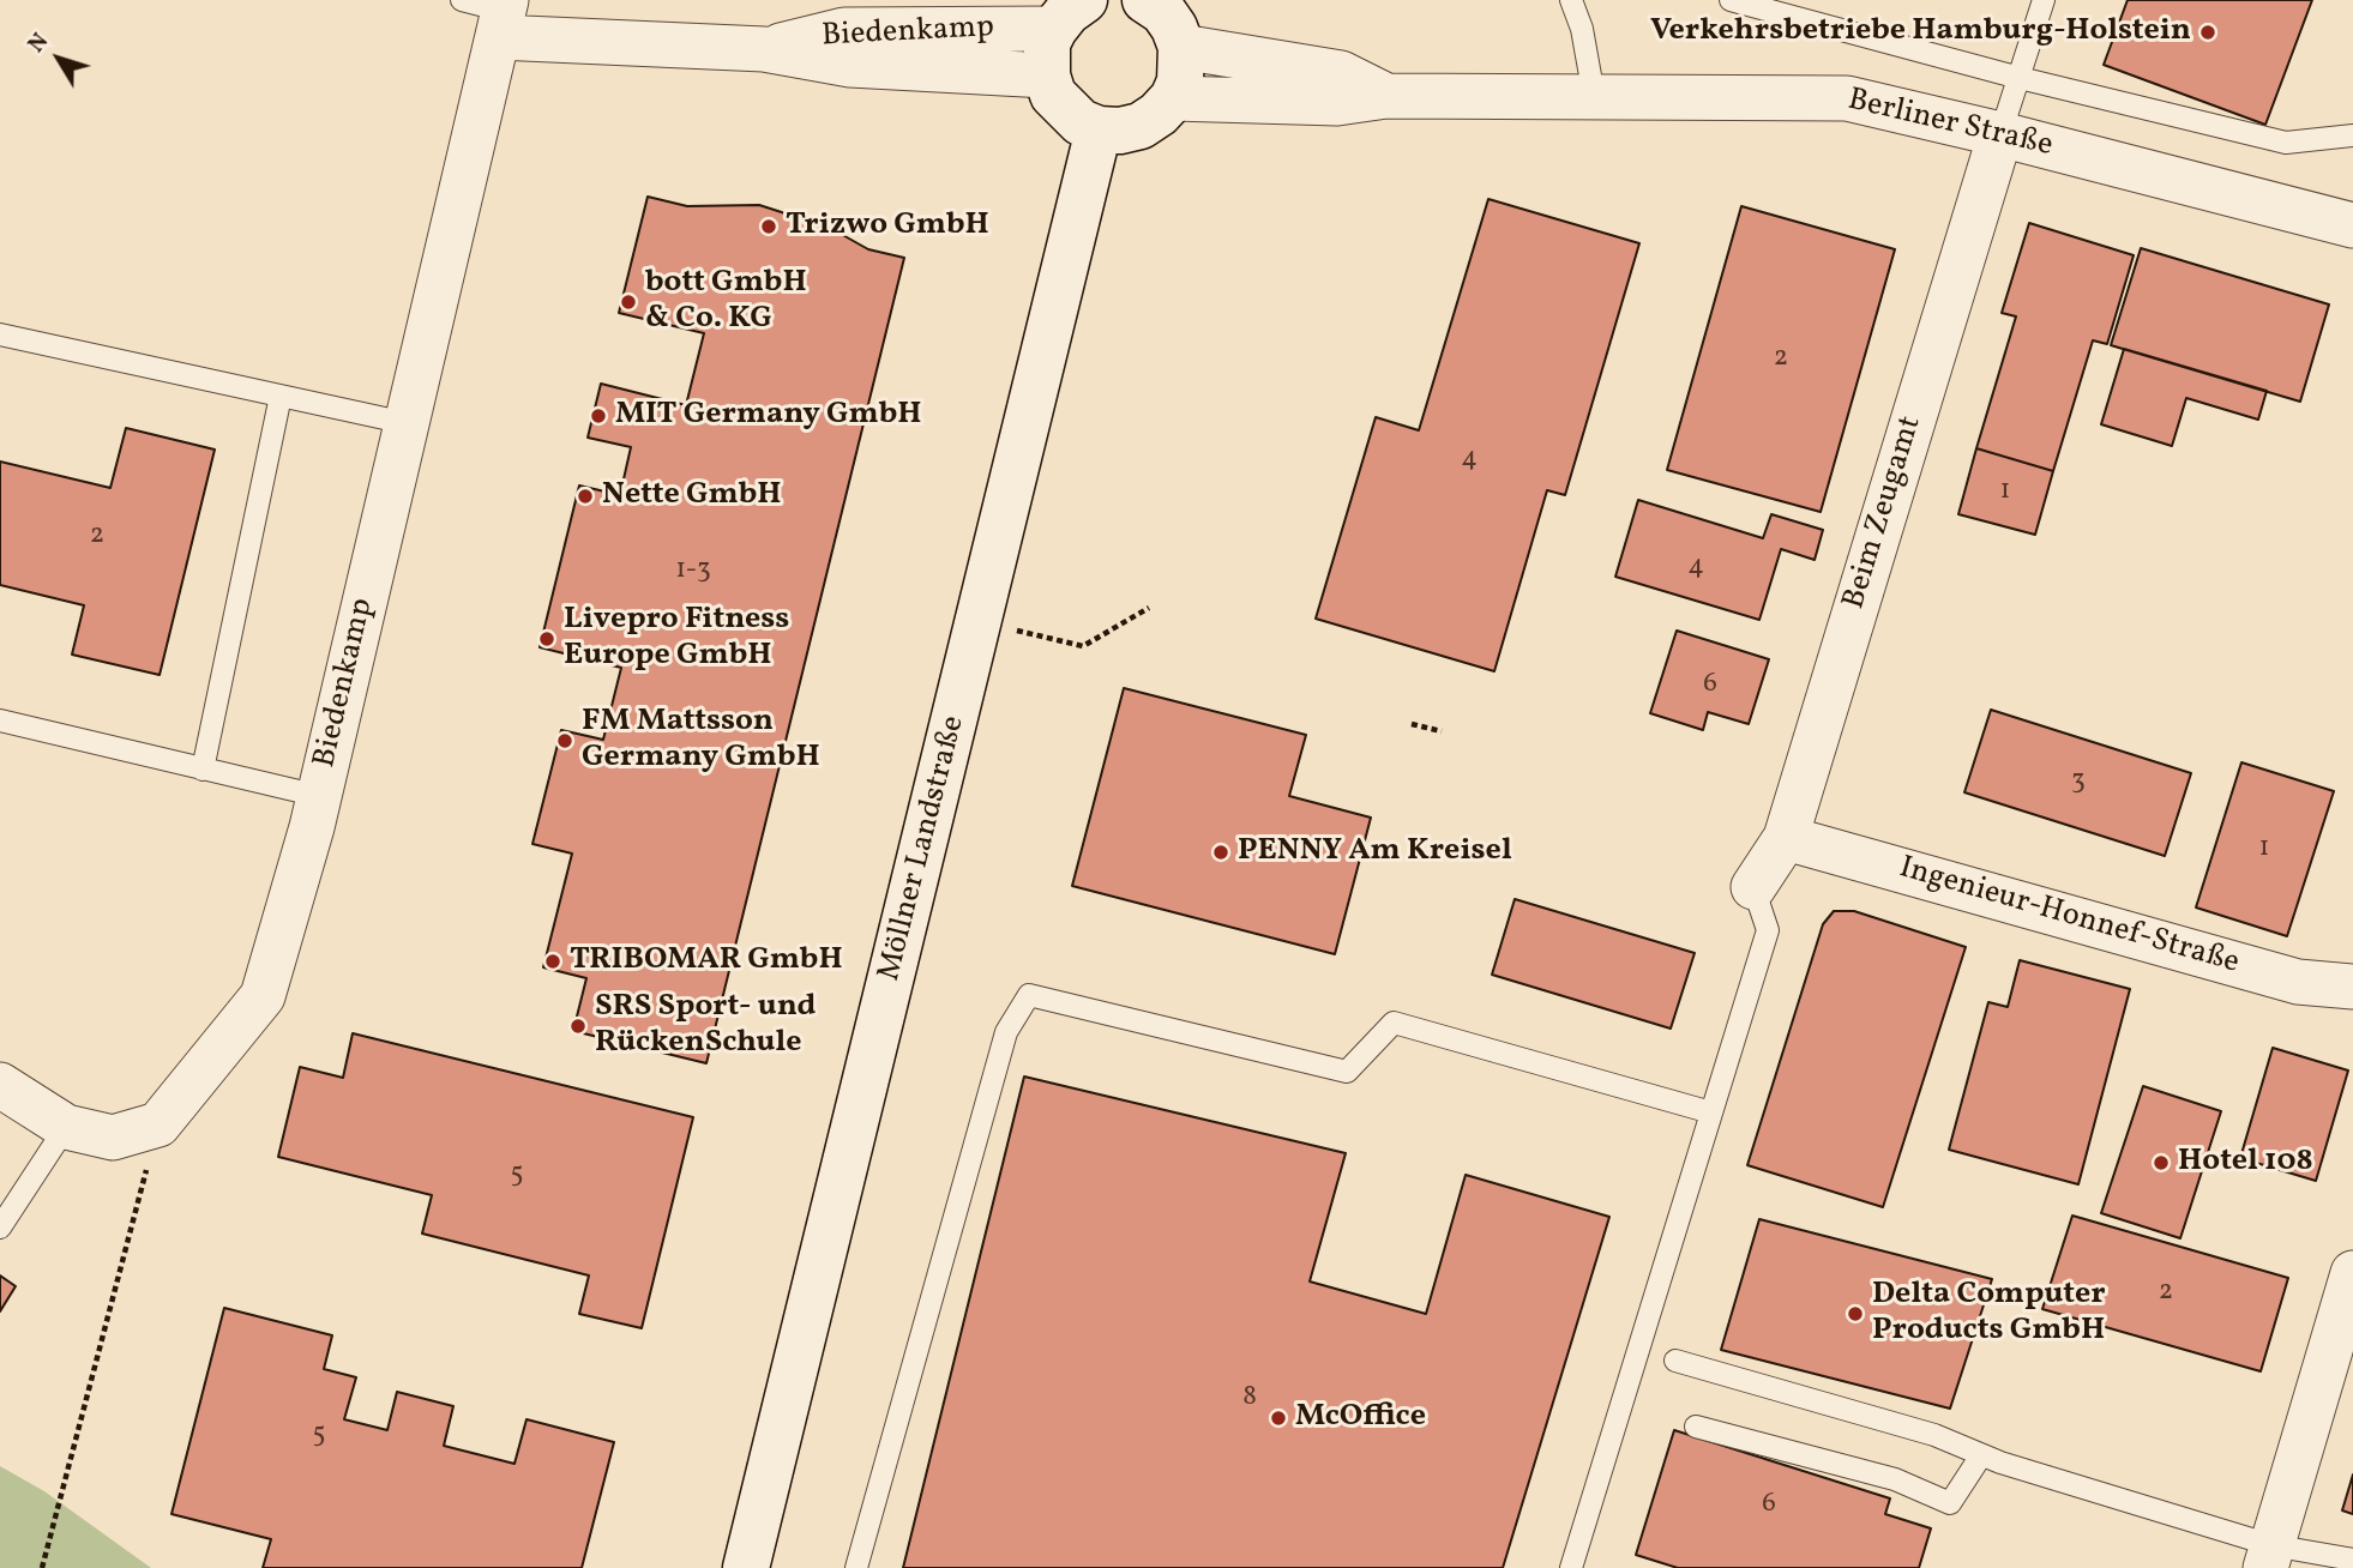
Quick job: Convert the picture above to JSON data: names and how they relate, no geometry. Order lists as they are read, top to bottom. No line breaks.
{"streets":{"main road":["Möllner Landstraße"],"street":["Biedenkamp","Berliner Straße","Beim Zeugamt","Ingenieur-Honnef-Straße"]},"crossings":[["Berliner Straße","Beim Zeugamt"],["Beim Zeugamt","Ingenieur-Honnef-Straße"]],"places":["Verkehrsbetriebe Hamburg-Holstein","Trizwo GmbH","bott GmbH & Co. KG","MIT Germany GmbH","Nette GmbH","Livepro Fitness Europe GmbH","FM Mattsson Germany GmbH","PENNY Am Kreisel","TRIBOMAR GmbH","SRS Sport- und RückenSchule","Hotel 108","Delta Computer Products GmbH","McOffice"],"house_numbers":["2","4","1","2","4","1-3","6","3","1","5","2","8","5","6"],"north":"top left"}
